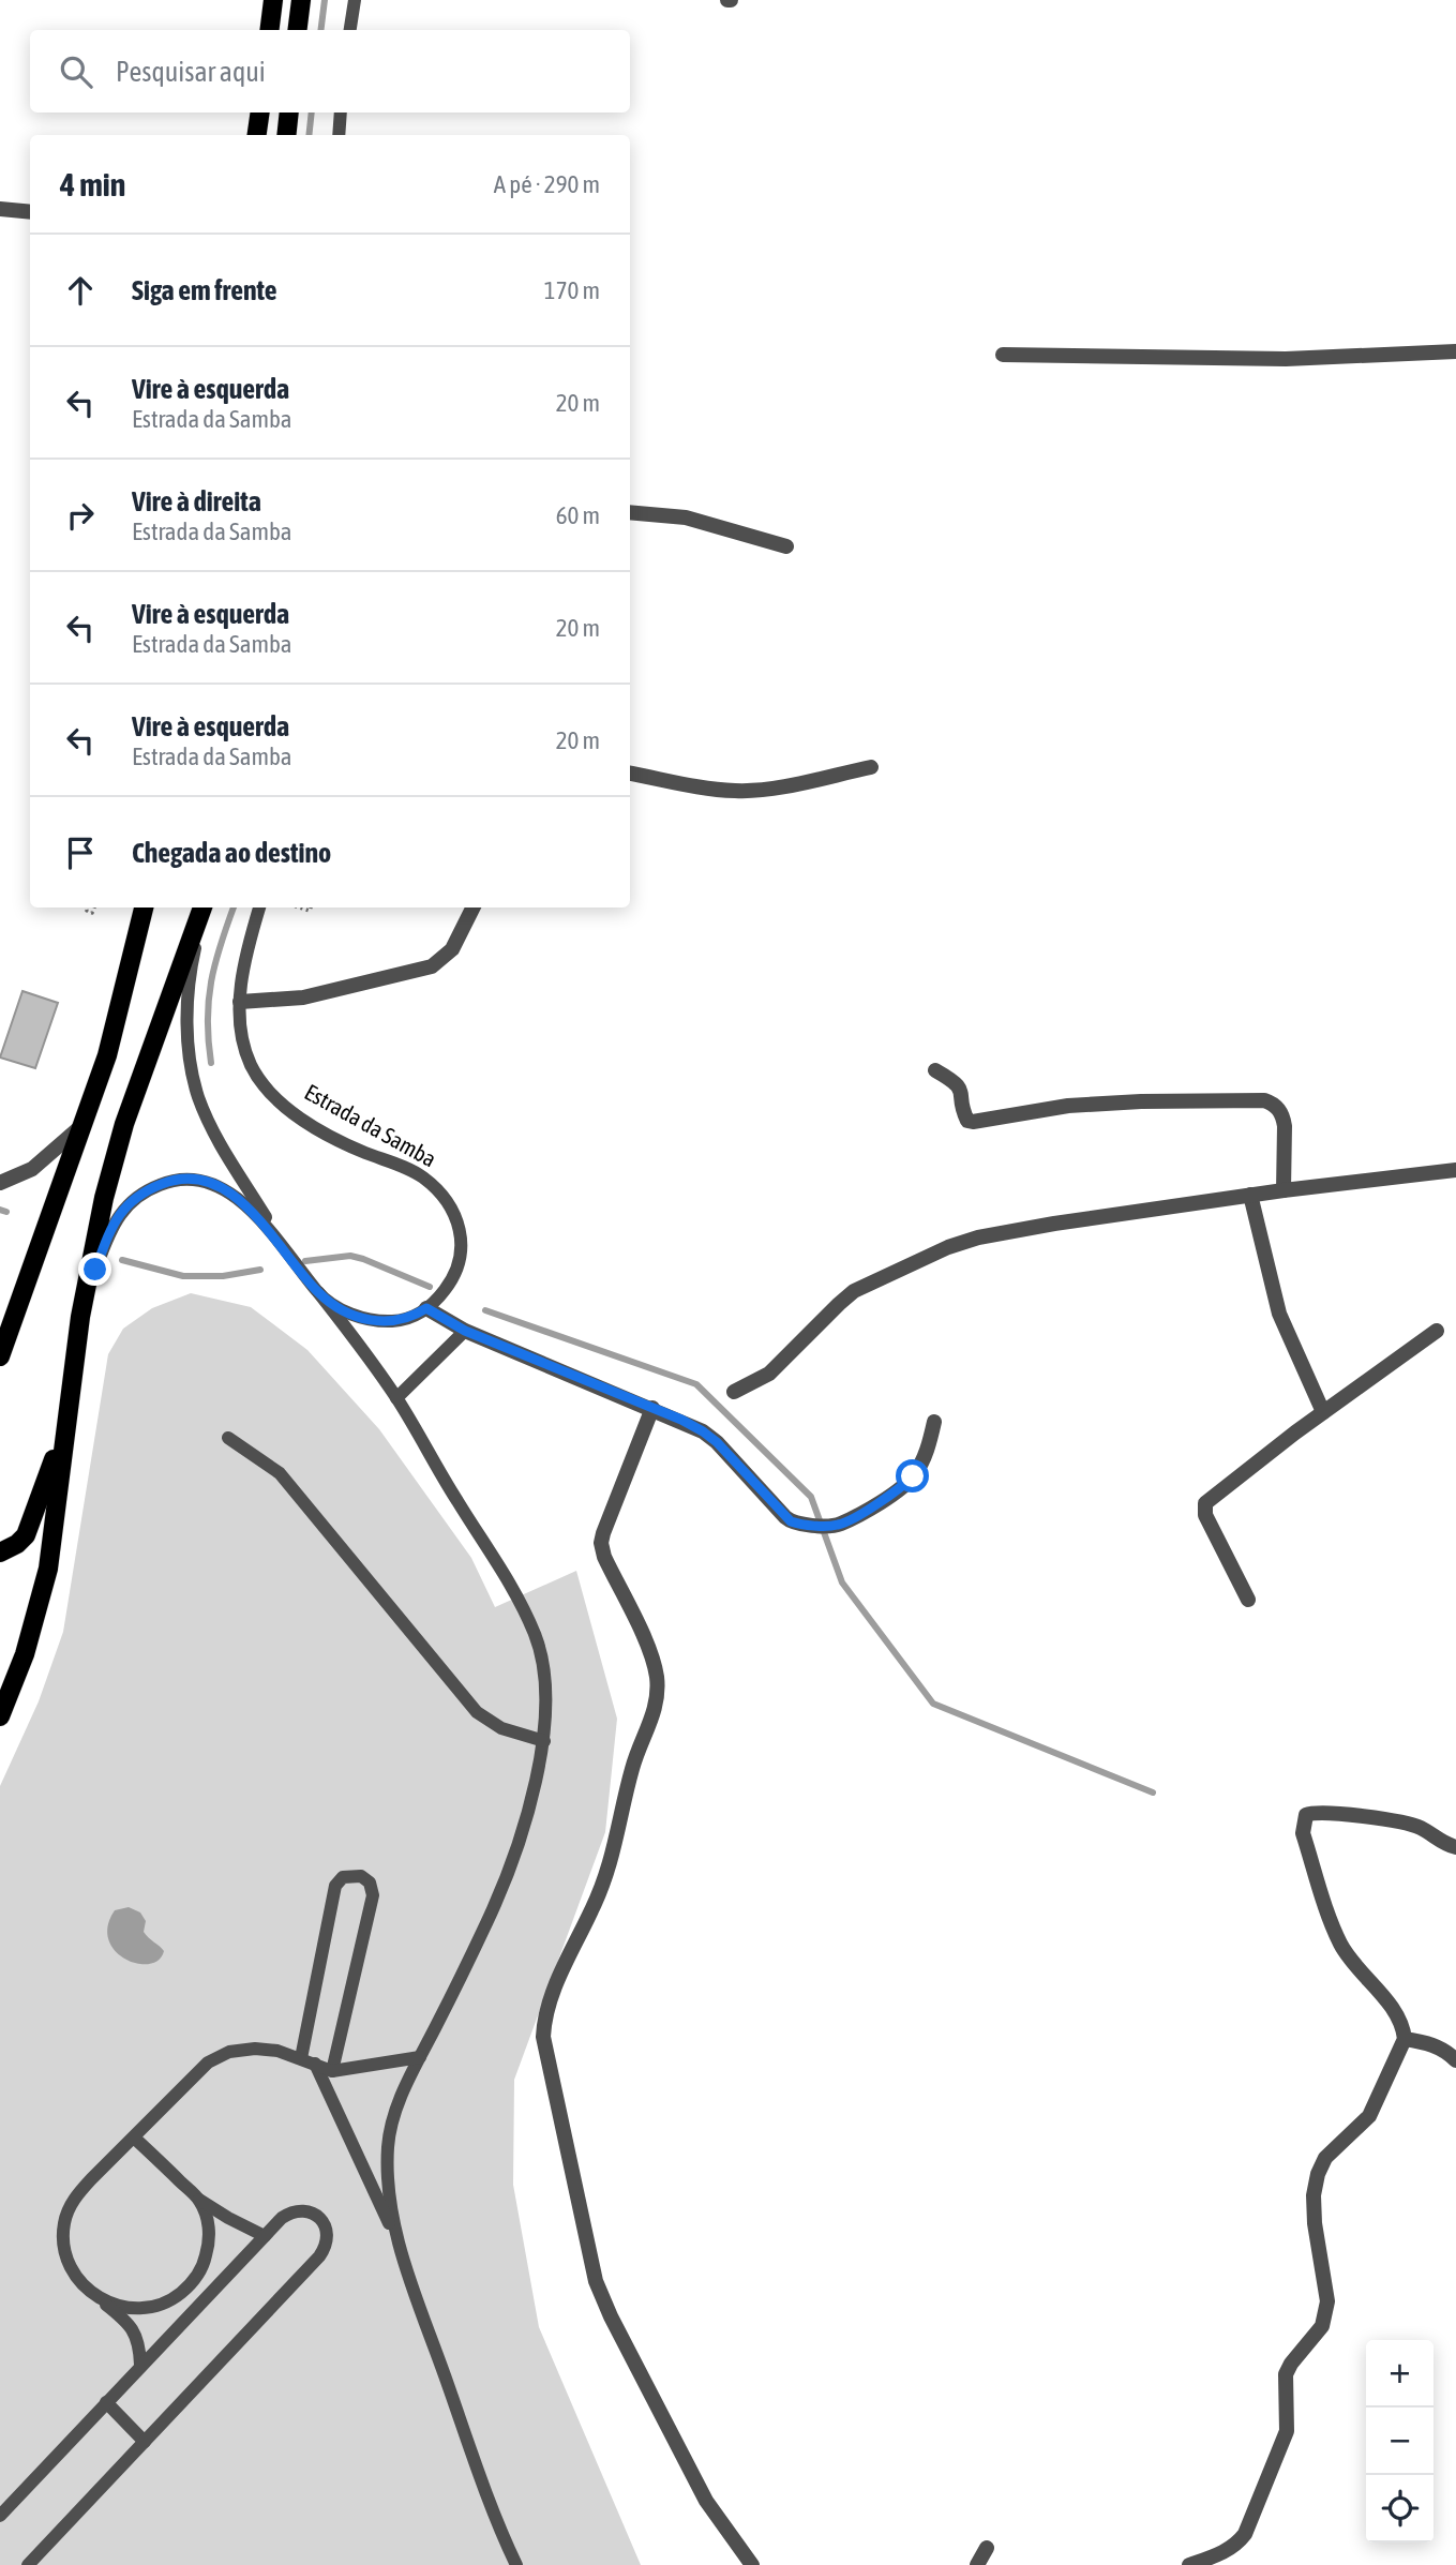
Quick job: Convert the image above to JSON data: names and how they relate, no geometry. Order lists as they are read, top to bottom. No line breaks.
{"streets":{"main road":["Estrada da Samba"]},"page":{"search":"Pesquisar aqui","heading":["4 min","A pé · 290 m"],"list":[["Siga em frente","170 m"],["Vire à esquerda","Estrada da Samba","20 m"],["Vire à direita","Estrada da Samba","60 m"],["Vire à esquerda","Estrada da Samba","20 m"],["Vire à esquerda","Estrada da Samba","20 m"],"Chegada ao destino"],"map_buttons":["+","−"]}}
